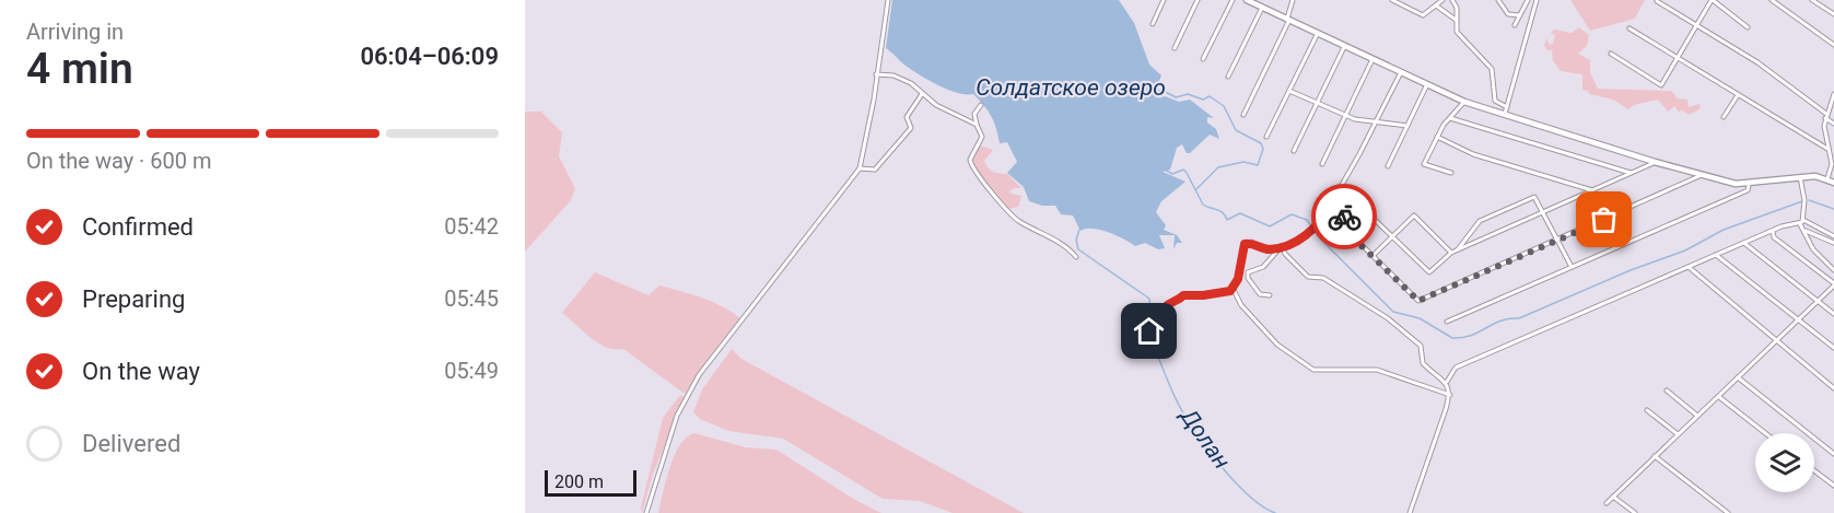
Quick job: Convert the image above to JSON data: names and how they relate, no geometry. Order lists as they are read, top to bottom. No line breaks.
{"water":["Солдатское озеро","Долан"],"scale_bar":"200 m","page":{"heading":["4 min","Arriving in","06:04–06:09"],"bar":"On the way · 600 m","list":[["Confirmed","05:42"],["Preparing","05:45"],["On the way","05:49"],"Delivered"],"scale":"200 m"}}
